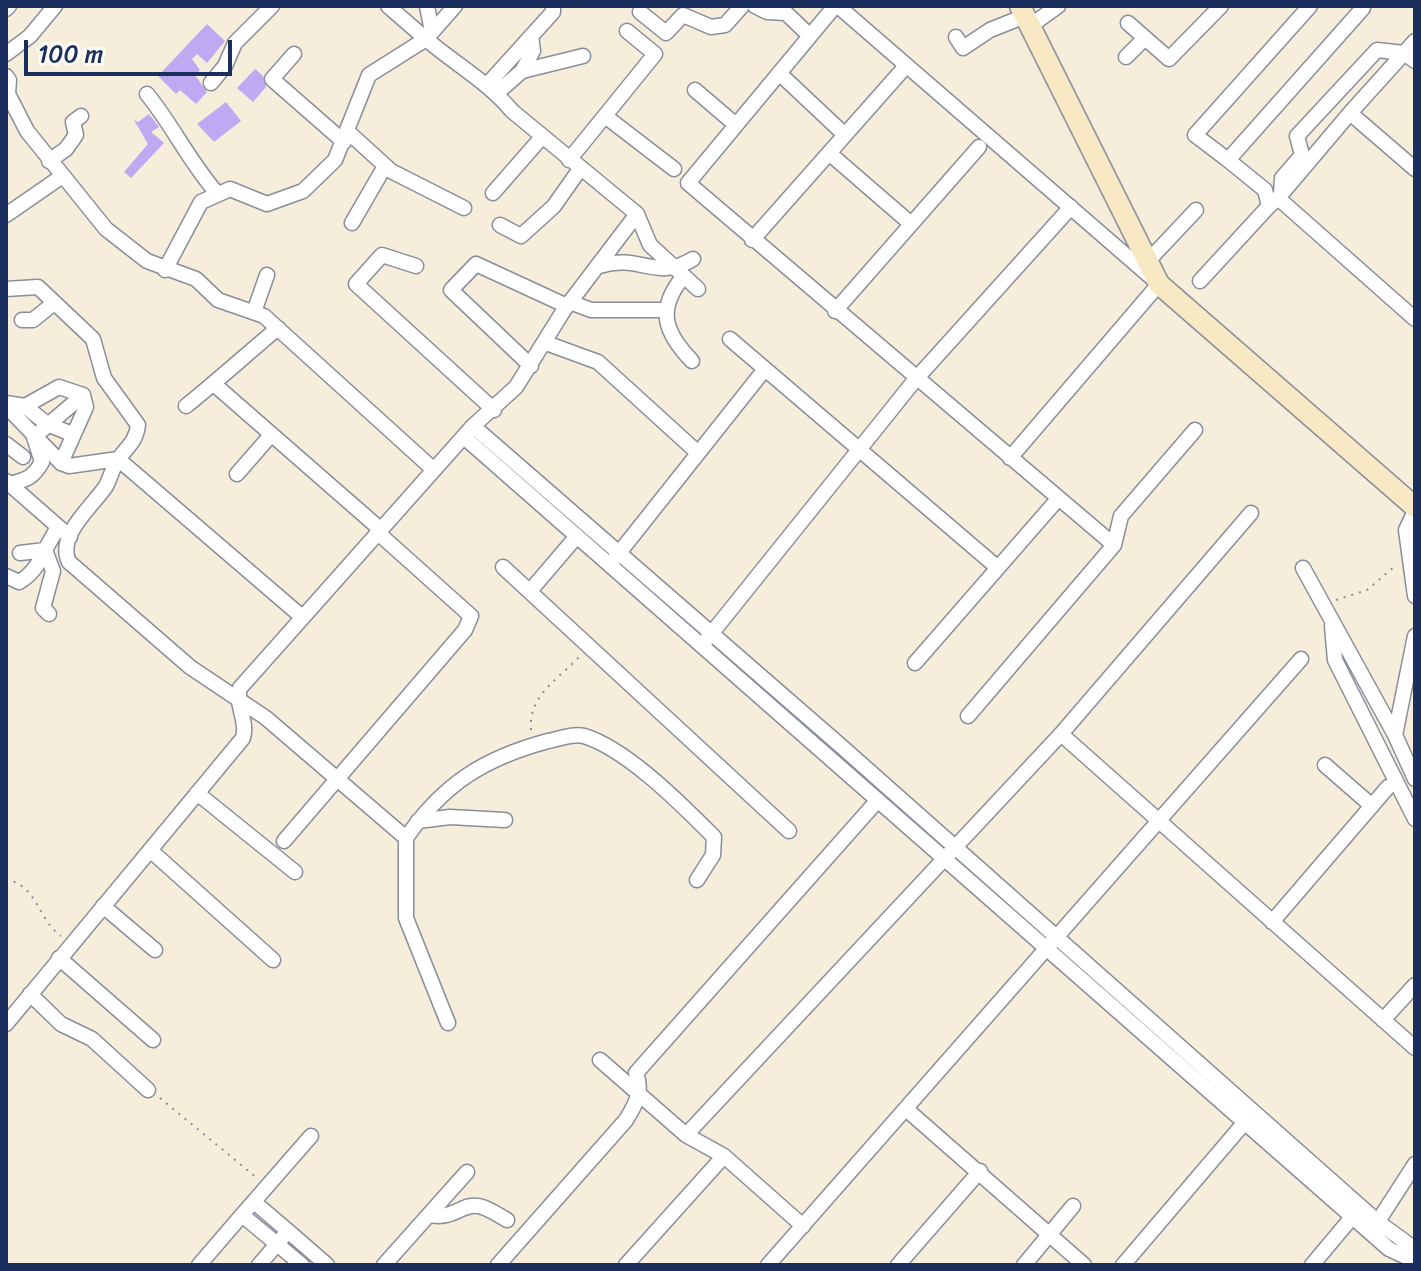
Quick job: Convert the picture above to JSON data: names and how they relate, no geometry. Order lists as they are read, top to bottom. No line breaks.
{"scale_bar":"100 m"}
